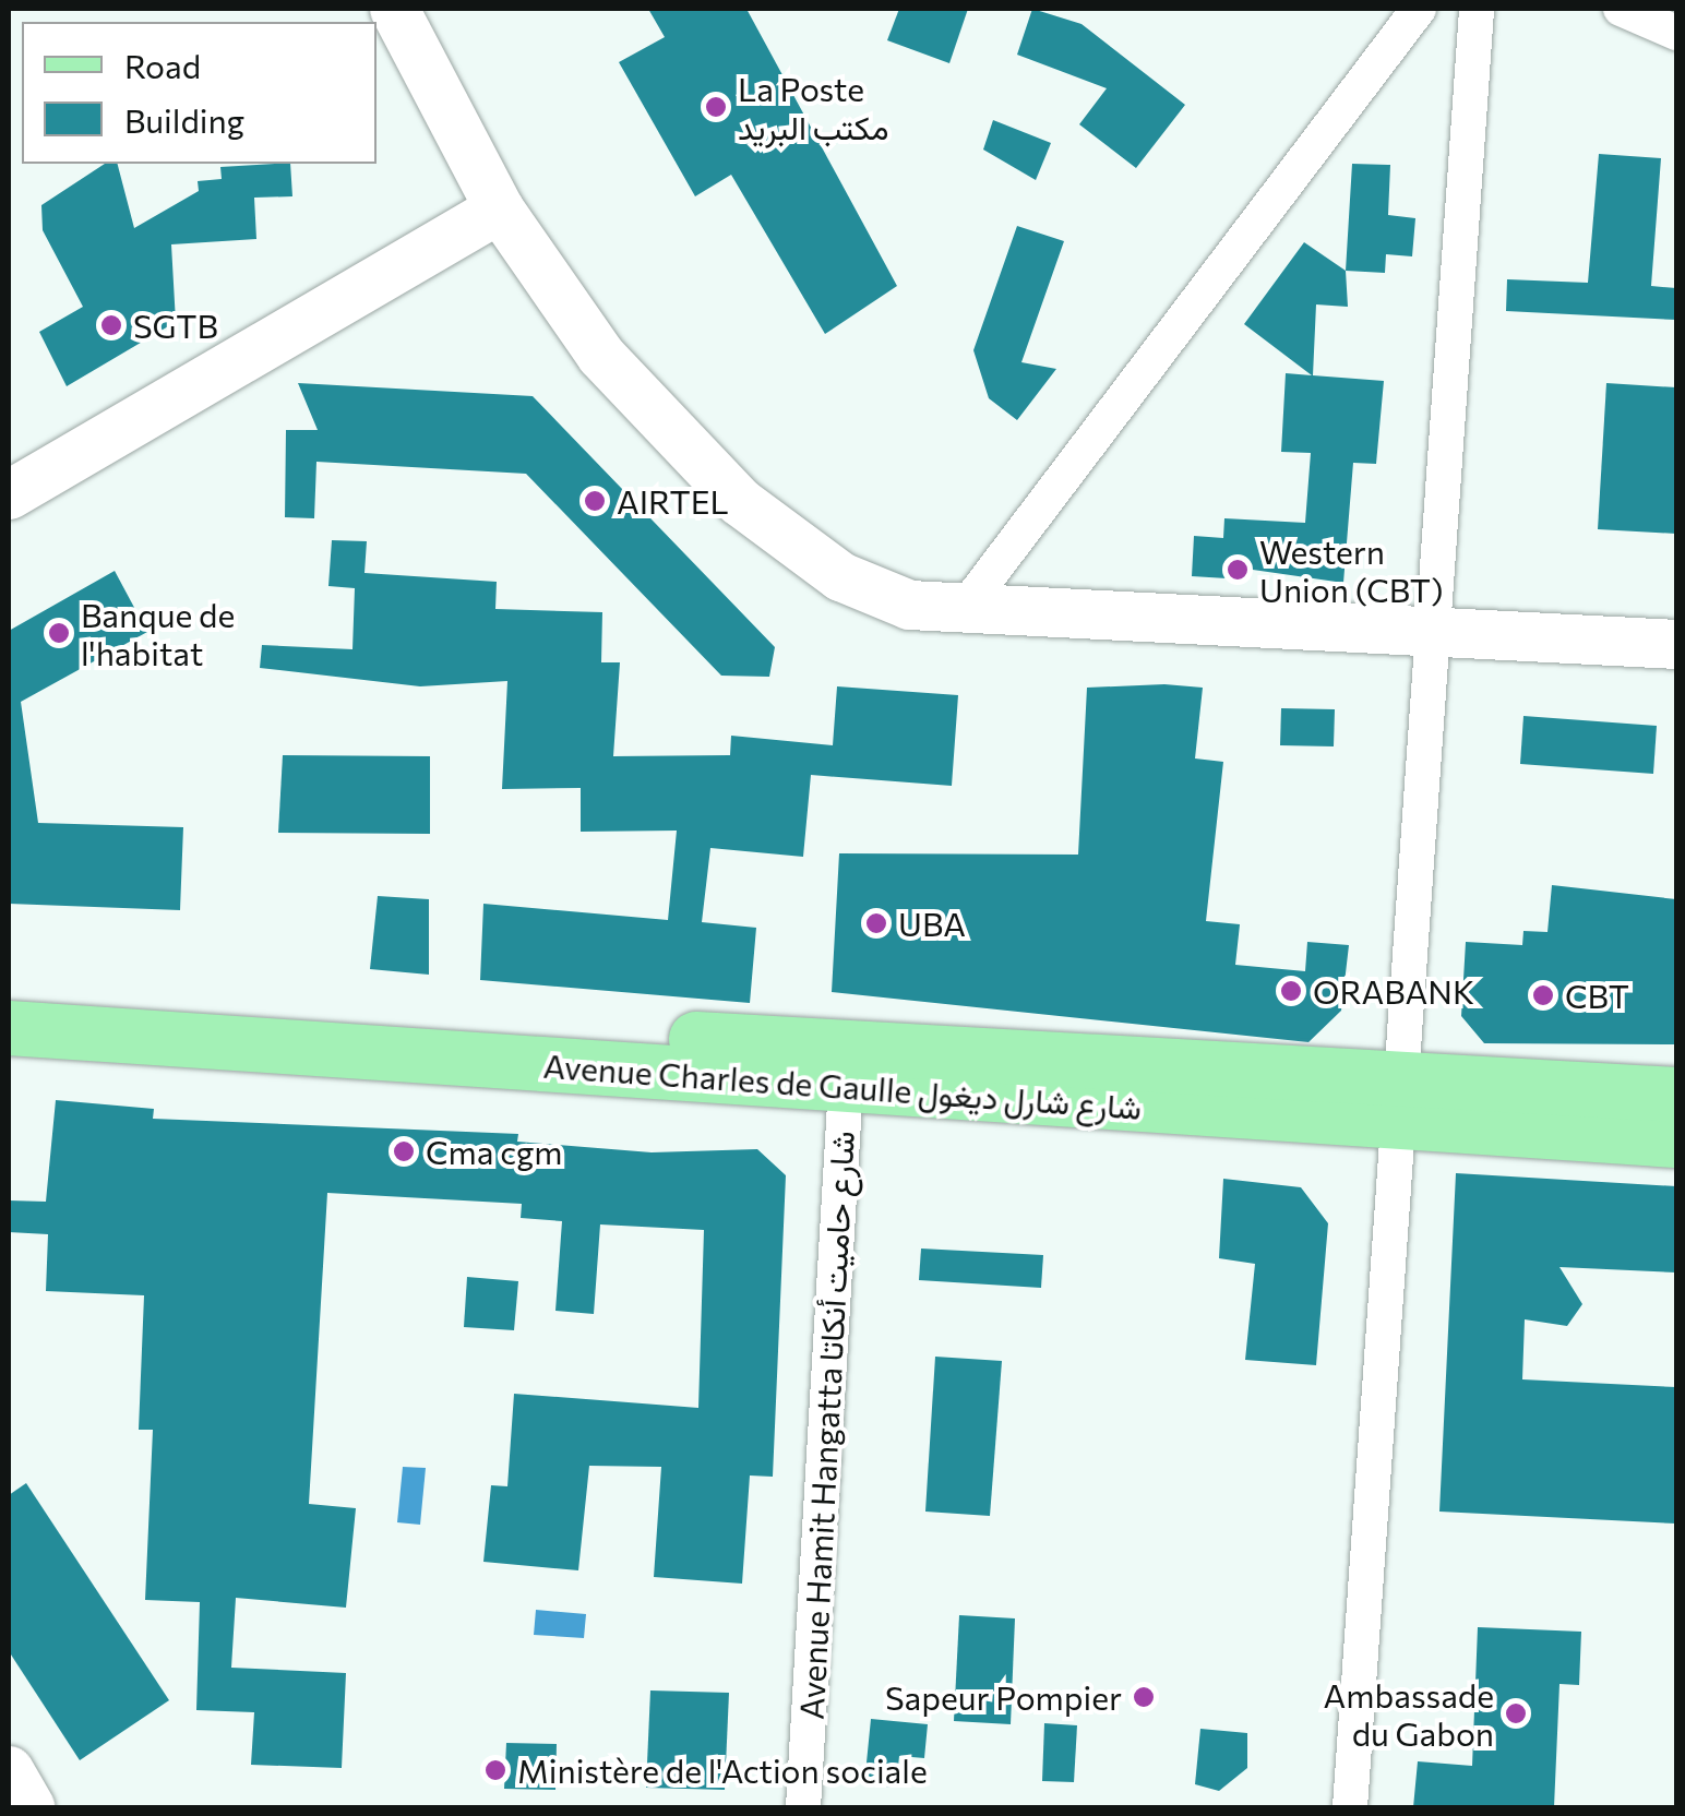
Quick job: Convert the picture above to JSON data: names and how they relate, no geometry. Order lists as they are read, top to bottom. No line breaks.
{"streets":{"main road":["Avenue Charles de Gaulle شارع شارل ديغول"],"street":["Avenue Hamit Hangatta شارع حاميت أنكاتا"]},"crossings":[["Avenue Charles de Gaulle شارع شارل ديغول","Avenue Hamit Hangatta شارع حاميت أنكاتا"]],"places":["La Poste مكتب البريد","SGTB","AIRTEL","Western Union (CBT)","Banque de l'habitat","UBA","ORABANK","CBT","Cma cgm","Sapeur Pompier","Ambassade du Gabon","Ministère de l'Action sociale"],"legend":["Road","Building"]}
